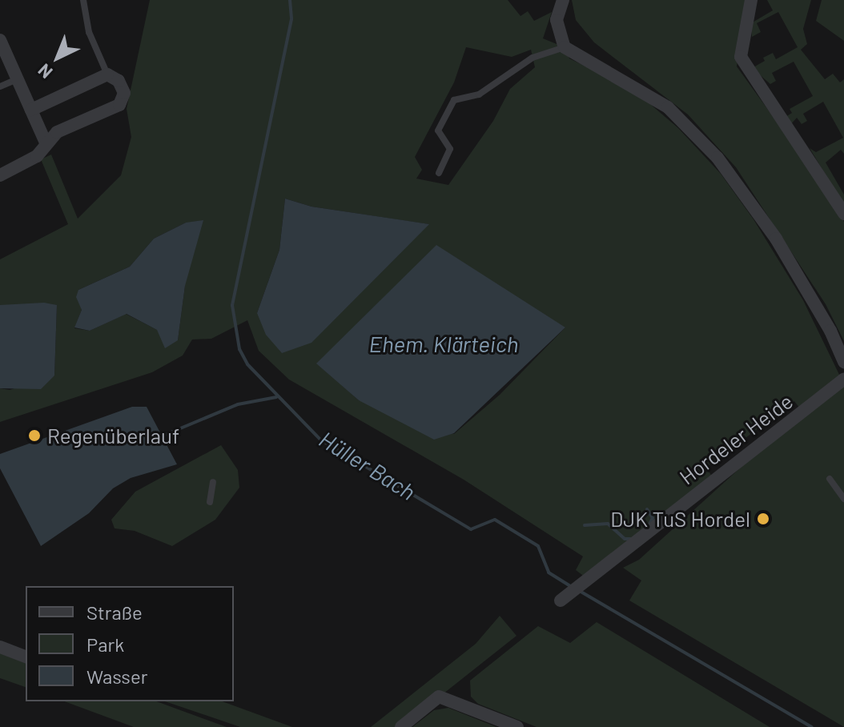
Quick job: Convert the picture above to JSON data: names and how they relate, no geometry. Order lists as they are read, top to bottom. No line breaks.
{"streets":{"street":["Hordeler Heide"]},"water":["Ehem. Klärteich","Hüller Bach"],"places":["Regenüberlauf","DJK TuS Hordel"],"legend":["Straße","Park","Wasser"],"north":"bottom left"}
